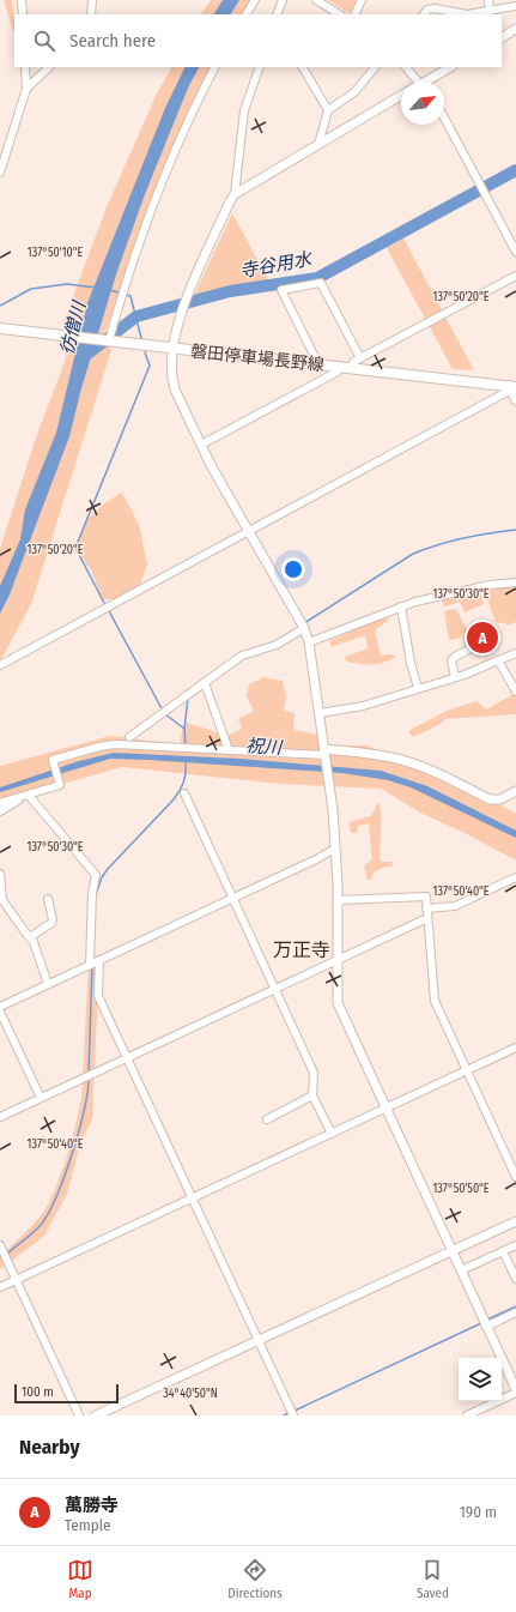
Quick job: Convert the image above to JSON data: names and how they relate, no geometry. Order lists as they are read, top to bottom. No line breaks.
{"streets":{"main road":["磐田停車場長野線"]},"districts":["万正寺"],"water":["寺谷用水","彷僧川","祝川"],"scale_bar":"100 m","north":"top right","page":{"search":"Search here","pins":"A","scale":"100 m","heading":"Nearby","list":[{"mark":"A","name":"萬勝寺","note":"Temple","value":"190 m"}],"nav":["Map","Directions","Saved"]},"coordinates":["137°50'10\"E","137°50'20\"E","137°50'30\"E","137°50'40\"E","137°50'50\"E","34°40'50\"N"]}
